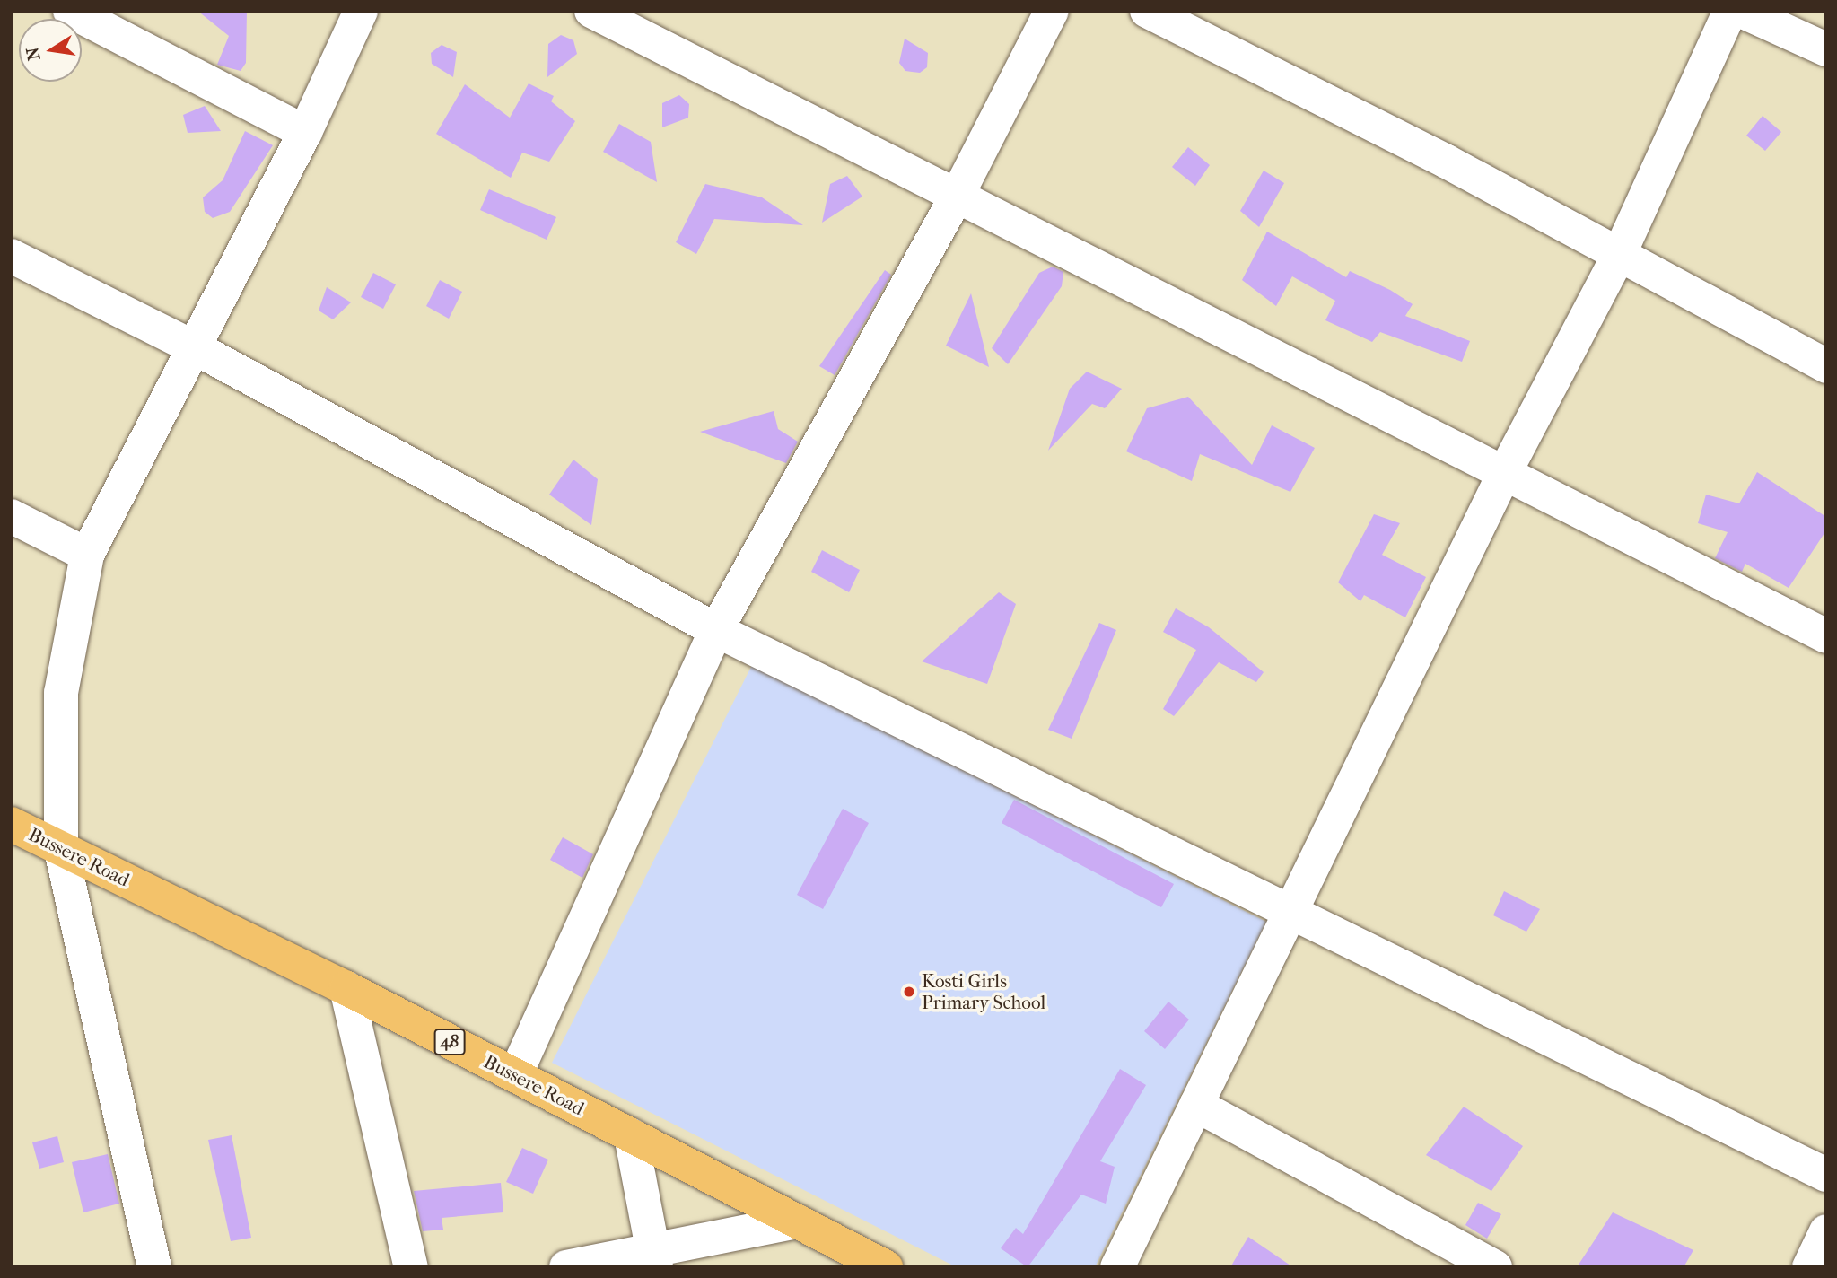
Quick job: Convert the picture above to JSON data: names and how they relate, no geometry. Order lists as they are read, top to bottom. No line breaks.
{"streets":{"main road":["Bussere Road","48"]},"places":["Kosti Girls Primary School"],"north":"left"}
